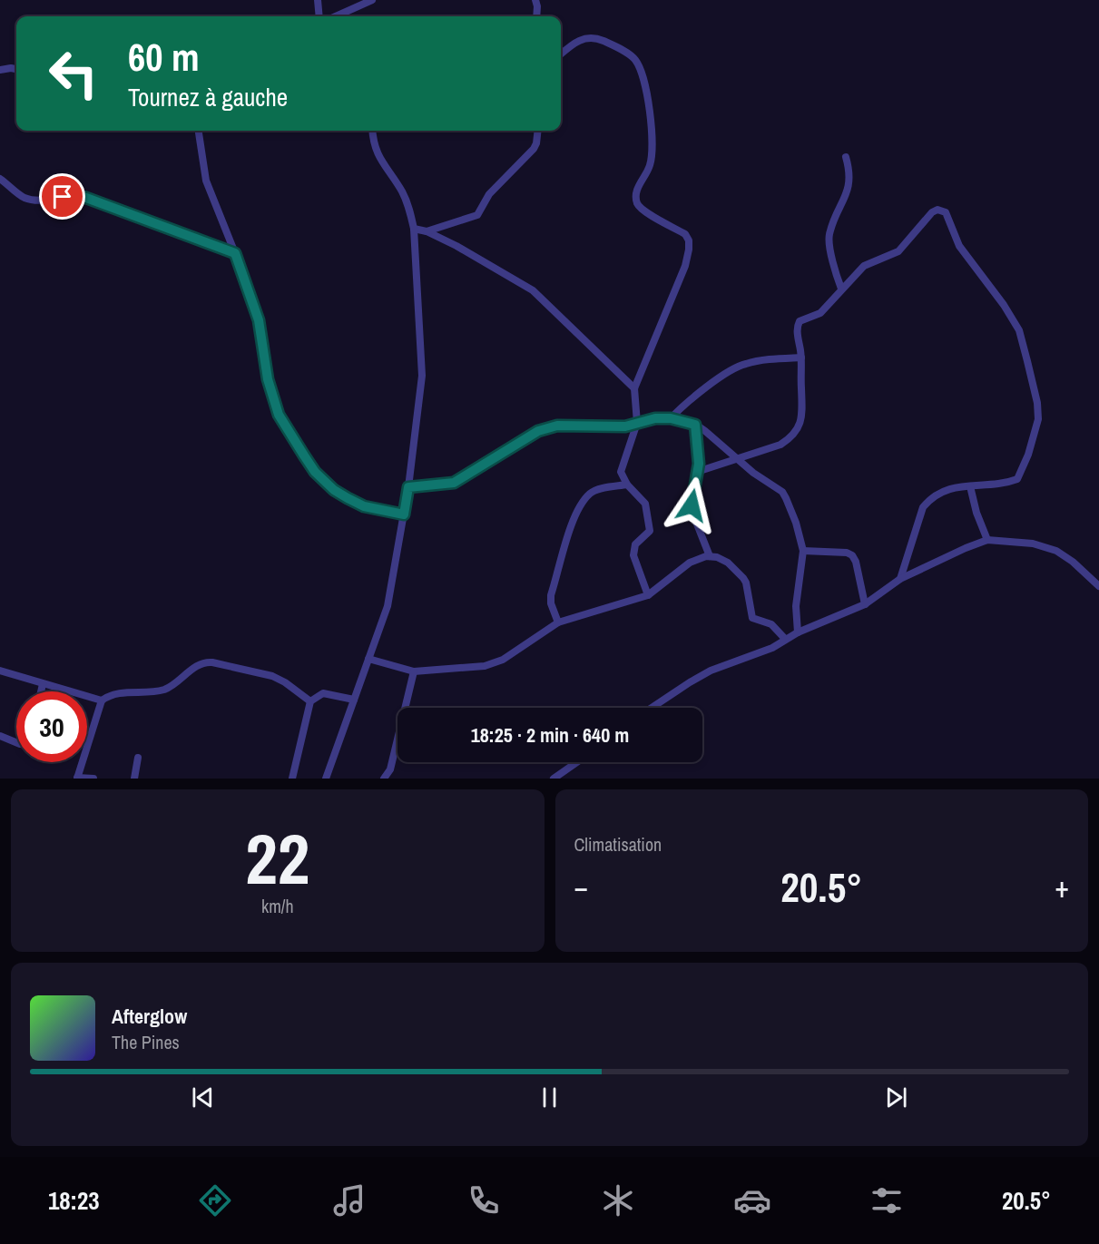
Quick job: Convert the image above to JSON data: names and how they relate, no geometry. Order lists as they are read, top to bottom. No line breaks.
{"page":{"turn":["60 m","Tournez à gauche"],"limit":"30","trip":"18:25 · 2 min · 640 m","tile":[["22","km/h"],"Climatisation"],"heat":["−","20.5°","+"],"song":["Afterglow","The Pines"],"tabs":["18:23","20.5°"]}}
